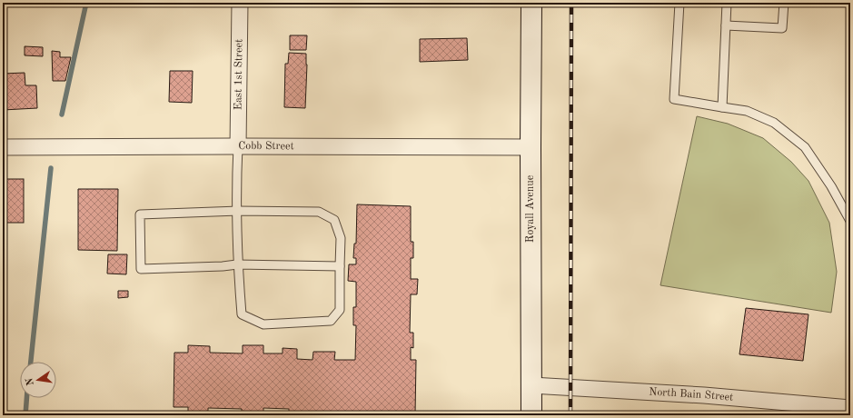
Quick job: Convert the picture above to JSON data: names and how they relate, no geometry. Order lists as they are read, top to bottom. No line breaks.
{"streets":{"street":["East 1st Street","Cobb Street","Royall Avenue","North Bain Street"]},"crossings":[["East 1st Street","Cobb Street"],["Cobb Street","Royall Avenue"],["Royall Avenue","North Bain Street"]],"north":"left"}
